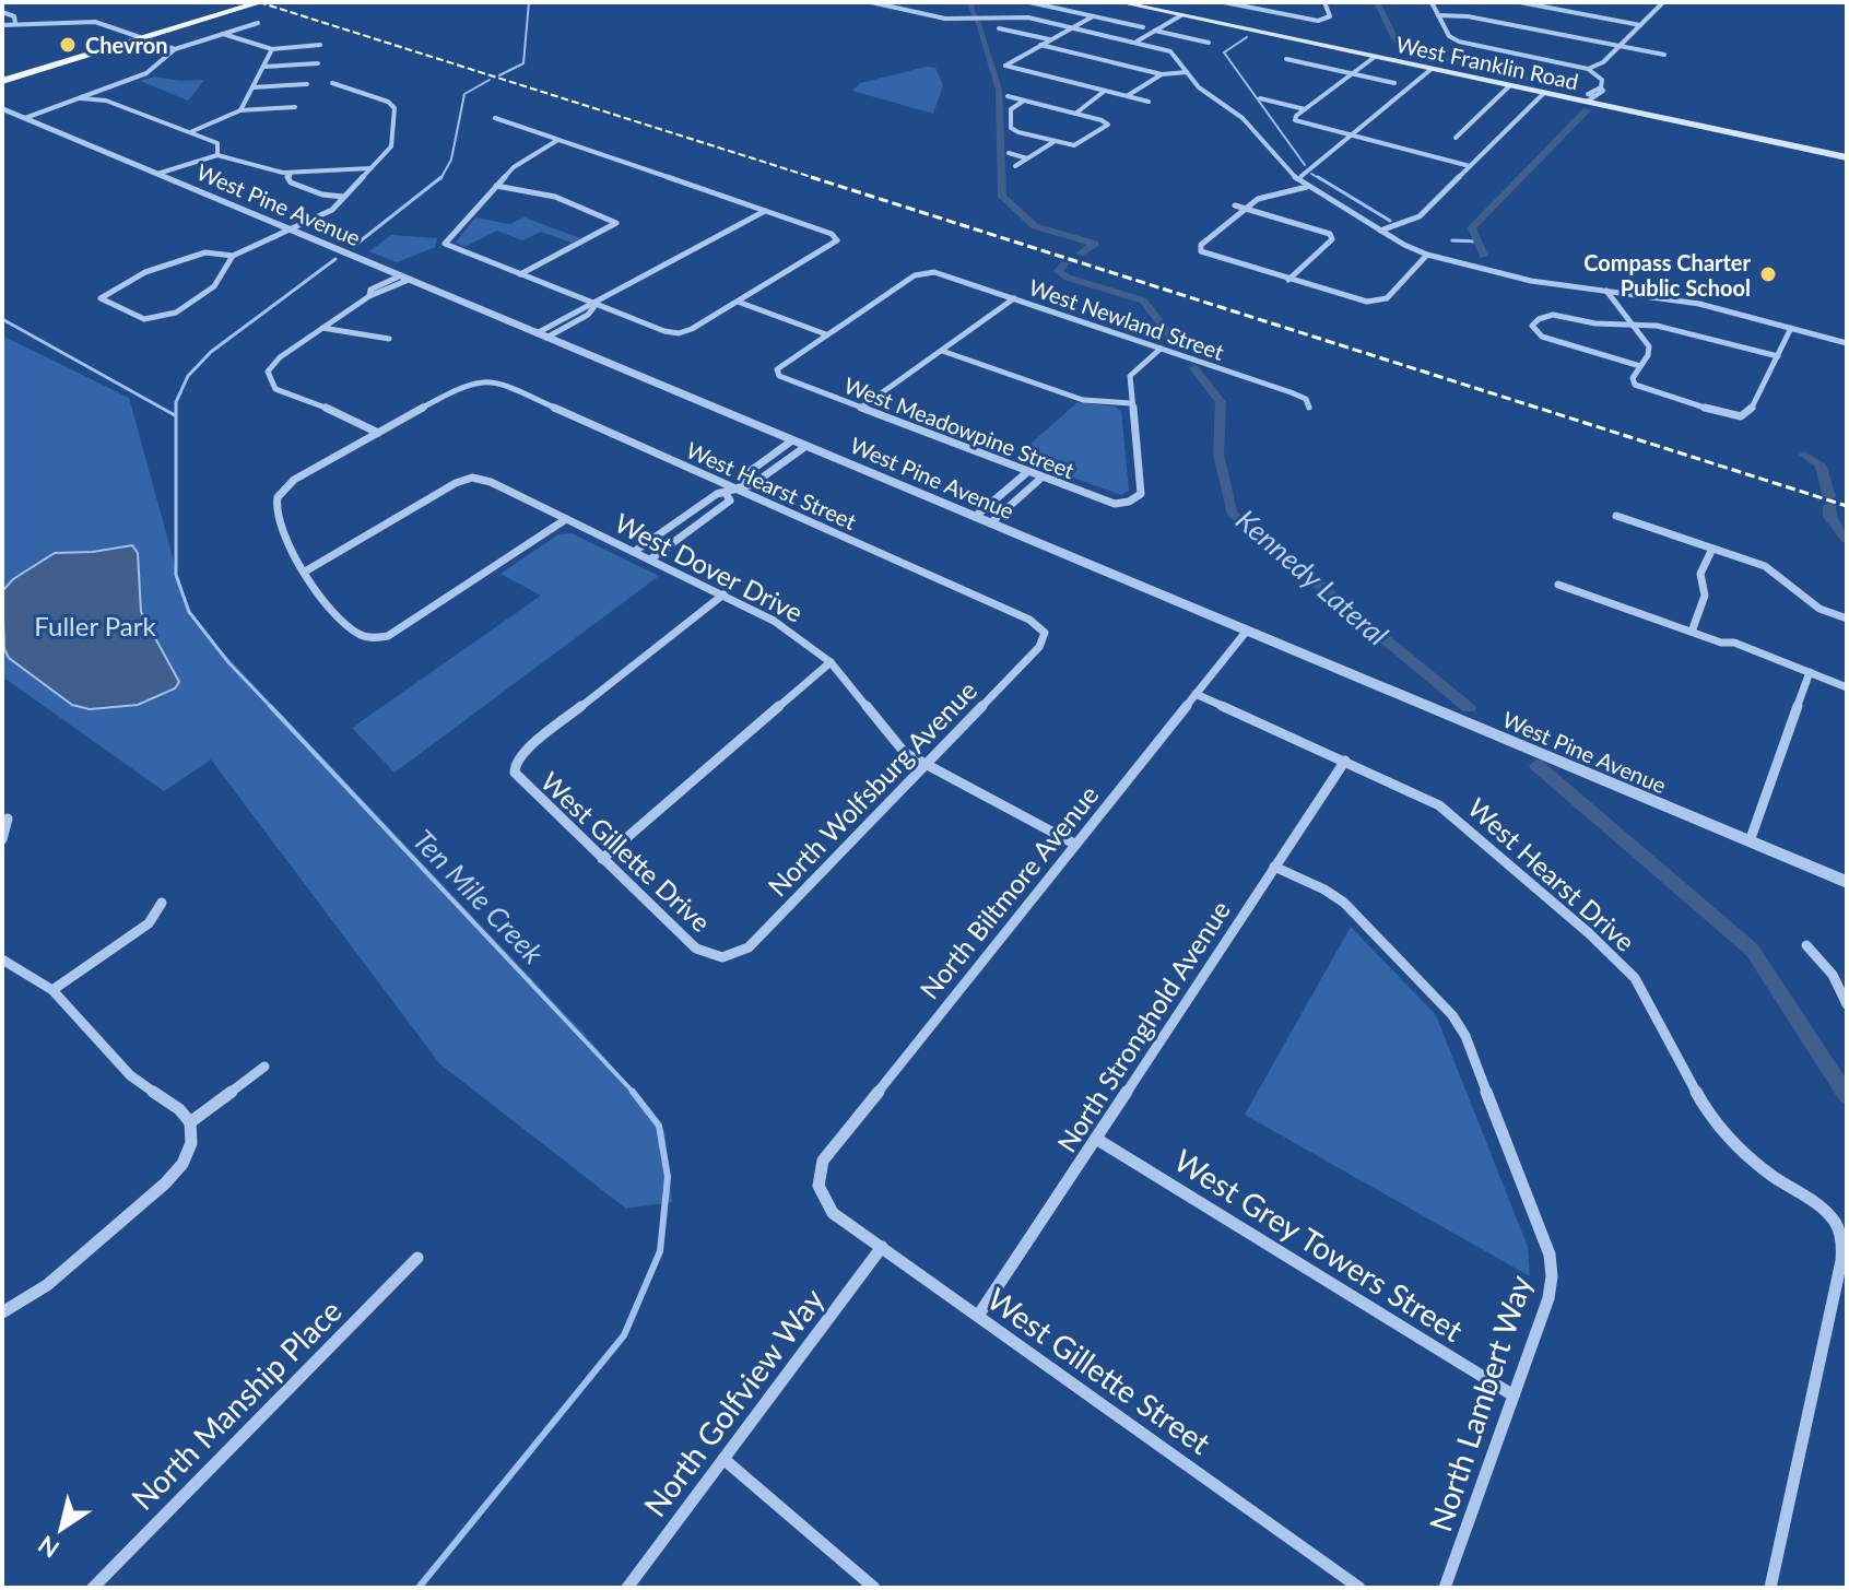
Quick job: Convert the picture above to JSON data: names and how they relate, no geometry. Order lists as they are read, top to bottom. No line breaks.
{"streets":{"main road":["West Franklin Road"],"street":["West Pine Avenue","West Newland Street","West Meadowpine Street","West Hearst Street","West Dover Drive","North Wolfsburg Avenue","West Gillette Drive","West Hearst Drive","North Biltmore Avenue","North Stronghold Avenue","West Grey Towers Street","West Gillette Street","North Golfview Way","North Lambert Way","North Manship Place"]},"crossings":[["West Pine Avenue","North Biltmore Avenue"],["West Newland Street","West Meadowpine Street"],["West Hearst Street","North Wolfsburg Avenue"],["West Dover Drive","North Wolfsburg Avenue"],["West Dover Drive","West Gillette Drive"],["West Dover Drive","North Biltmore Avenue"],["North Wolfsburg Avenue","West Gillette Drive"],["West Hearst Drive","North Biltmore Avenue"],["West Hearst Drive","North Stronghold Avenue"],["North Biltmore Avenue","West Gillette Street"],["North Stronghold Avenue","West Grey Towers Street"],["North Stronghold Avenue","West Gillette Street"],["North Stronghold Avenue","North Lambert Way"],["West Grey Towers Street","North Lambert Way"],["West Gillette Street","North Golfview Way"]],"water":["Kennedy Lateral","Ten Mile Creek"],"parks":["Fuller Park"],"places":["Chevron","Compass Charter Public School"],"north":"bottom left"}
